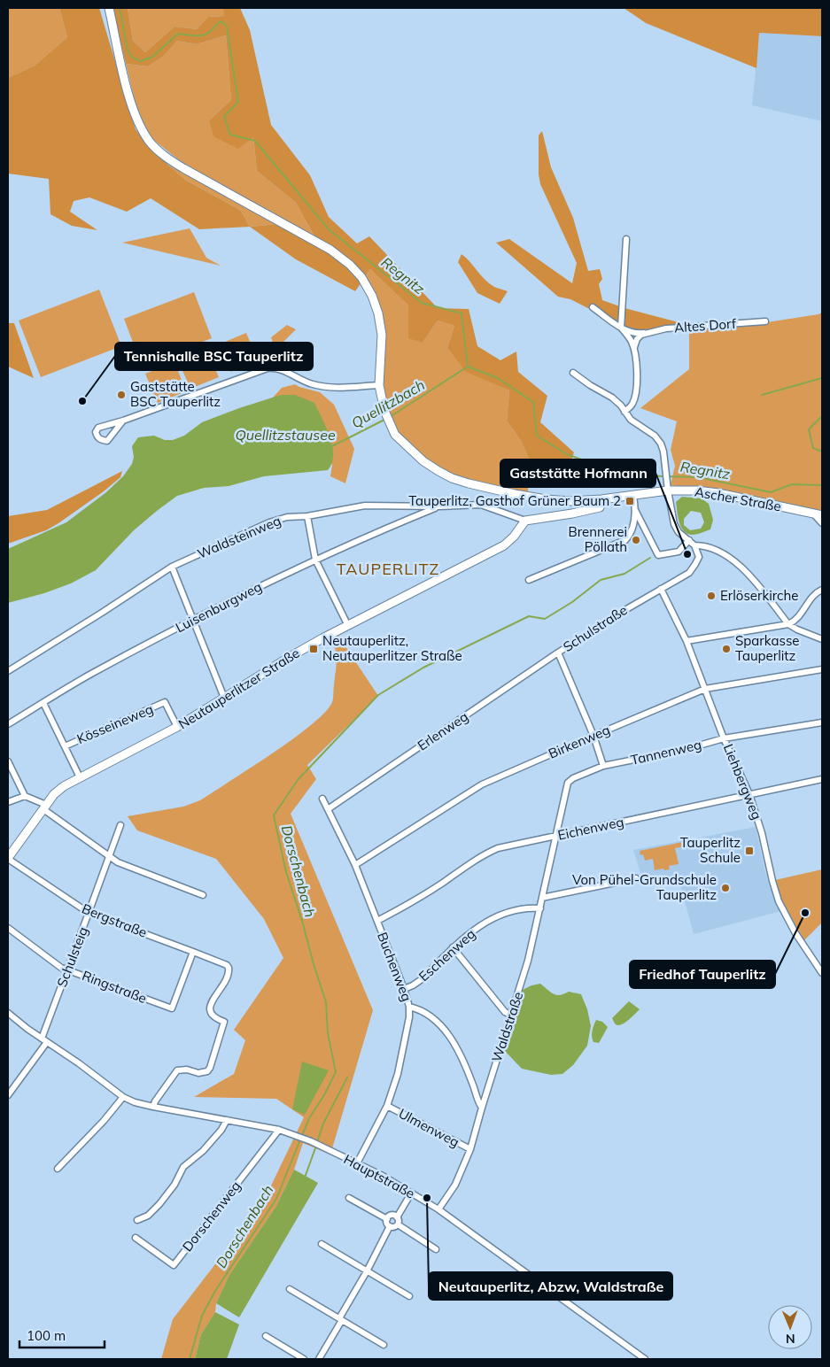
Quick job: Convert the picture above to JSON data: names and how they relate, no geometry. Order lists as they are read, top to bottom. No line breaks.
{"streets":{"street":["Altes Dorf","Ascher Straße","Waldsteinweg","Luisenburgweg","Schulstraße","Neutauperlitzer Straße","Kösseineweg","Erlenweg","Birkenweg","Tannenweg","Liehbergweg","Eichenweg","Bergstraße","Eschenweg","Schulsteig","Buchenweg","Ringstraße","Waldstraße","Ulmenweg","Hauptstraße","Dorschenweg"]},"crossings":[["Waldsteinweg","Luisenburgweg"],["Waldsteinweg","Neutauperlitzer Straße"],["Luisenburgweg","Kösseineweg"],["Schulstraße","Erlenweg"],["Schulstraße","Birkenweg"],["Schulstraße","Tannenweg"],["Schulstraße","Liehbergweg"],["Neutauperlitzer Straße","Kösseineweg"],["Neutauperlitzer Straße","Bergstraße"],["Erlenweg","Buchenweg"],["Birkenweg","Liehbergweg"],["Birkenweg","Buchenweg"],["Tannenweg","Liehbergweg"],["Tannenweg","Eichenweg"],["Tannenweg","Waldstraße"],["Liehbergweg","Eichenweg"],["Eichenweg","Buchenweg"],["Eichenweg","Waldstraße"],["Bergstraße","Schulsteig"],["Bergstraße","Ringstraße"],["Bergstraße","Hauptstraße"],["Eschenweg","Buchenweg"],["Eschenweg","Waldstraße"],["Schulsteig","Ringstraße"],["Schulsteig","Hauptstraße"],["Buchenweg","Ulmenweg"],["Buchenweg","Hauptstraße"],["Waldstraße","Ulmenweg"],["Waldstraße","Hauptstraße"],["Hauptstraße","Dorschenweg"]],"districts":["TAUPERLITZ"],"water":["Regnitz","Quellitzbach","Quellitzstausee","Dorschenbach"],"places":{"other":["Gaststätte BSC Tauperlitz","Tennishalle BSC Tauperlitz","Brennerei Pöllath","Gaststätte Hofmann","Erlöserkirche","Sparkasse Tauperlitz","Von Pühel-Grundschule Tauperlitz","Friedhof Tauperlitz","Neutauperlitz, Abzw, Waldstraße"],"transit":["Tauperlitz, Gasthof Grüner Baum 2","Neutauperlitz, Neutauperlitzer Straße","Tauperlitz Schule"]},"scale_bar":"100 m","north":"bottom"}
